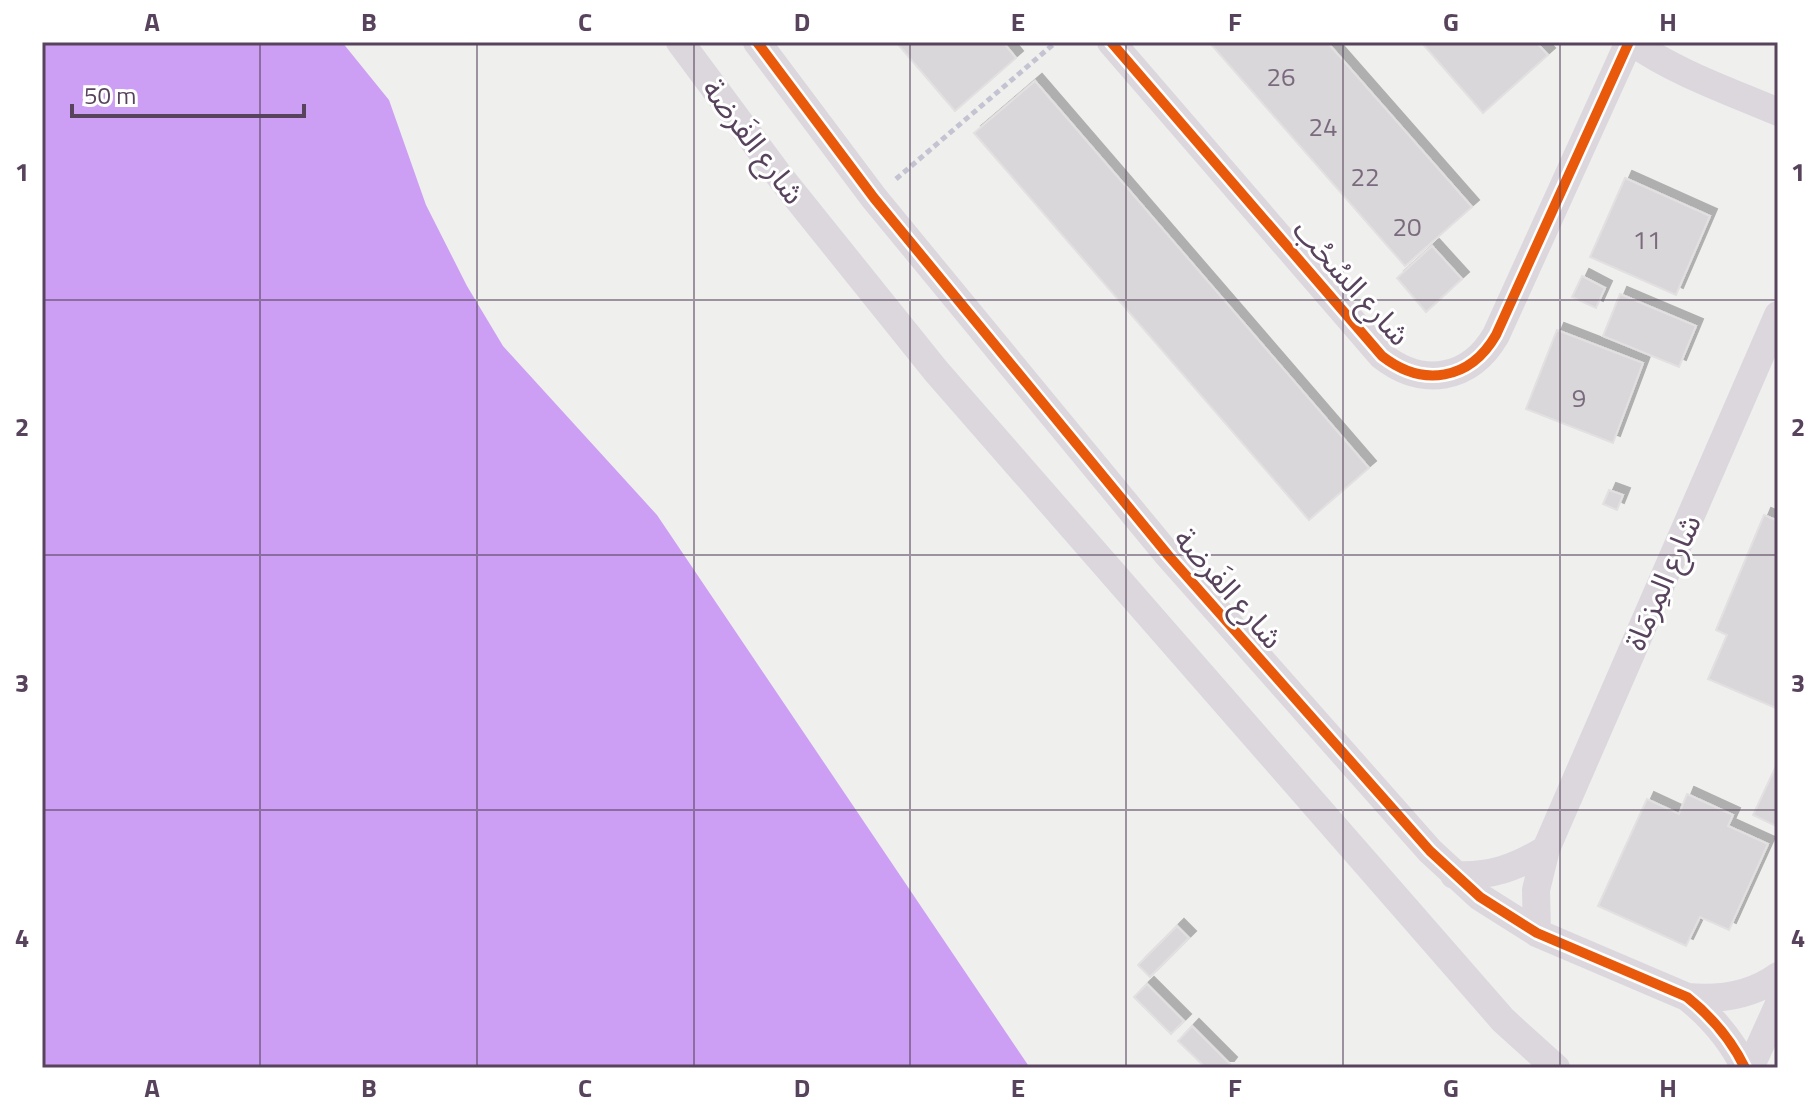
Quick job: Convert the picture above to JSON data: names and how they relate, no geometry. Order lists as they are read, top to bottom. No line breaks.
{"streets":{"street":["شارع الفَرضة","شارع السُحُب","شارع المِزمَاة"]},"crossings":[["شارع الفَرضة","شارع المِزمَاة"]],"house_numbers":["26","24","22","20","11","9"],"scale_bar":"50 m","grid":{"columns":["A","B","C","D","E","F","G","H"],"rows":["1","2","3","4"]}}
